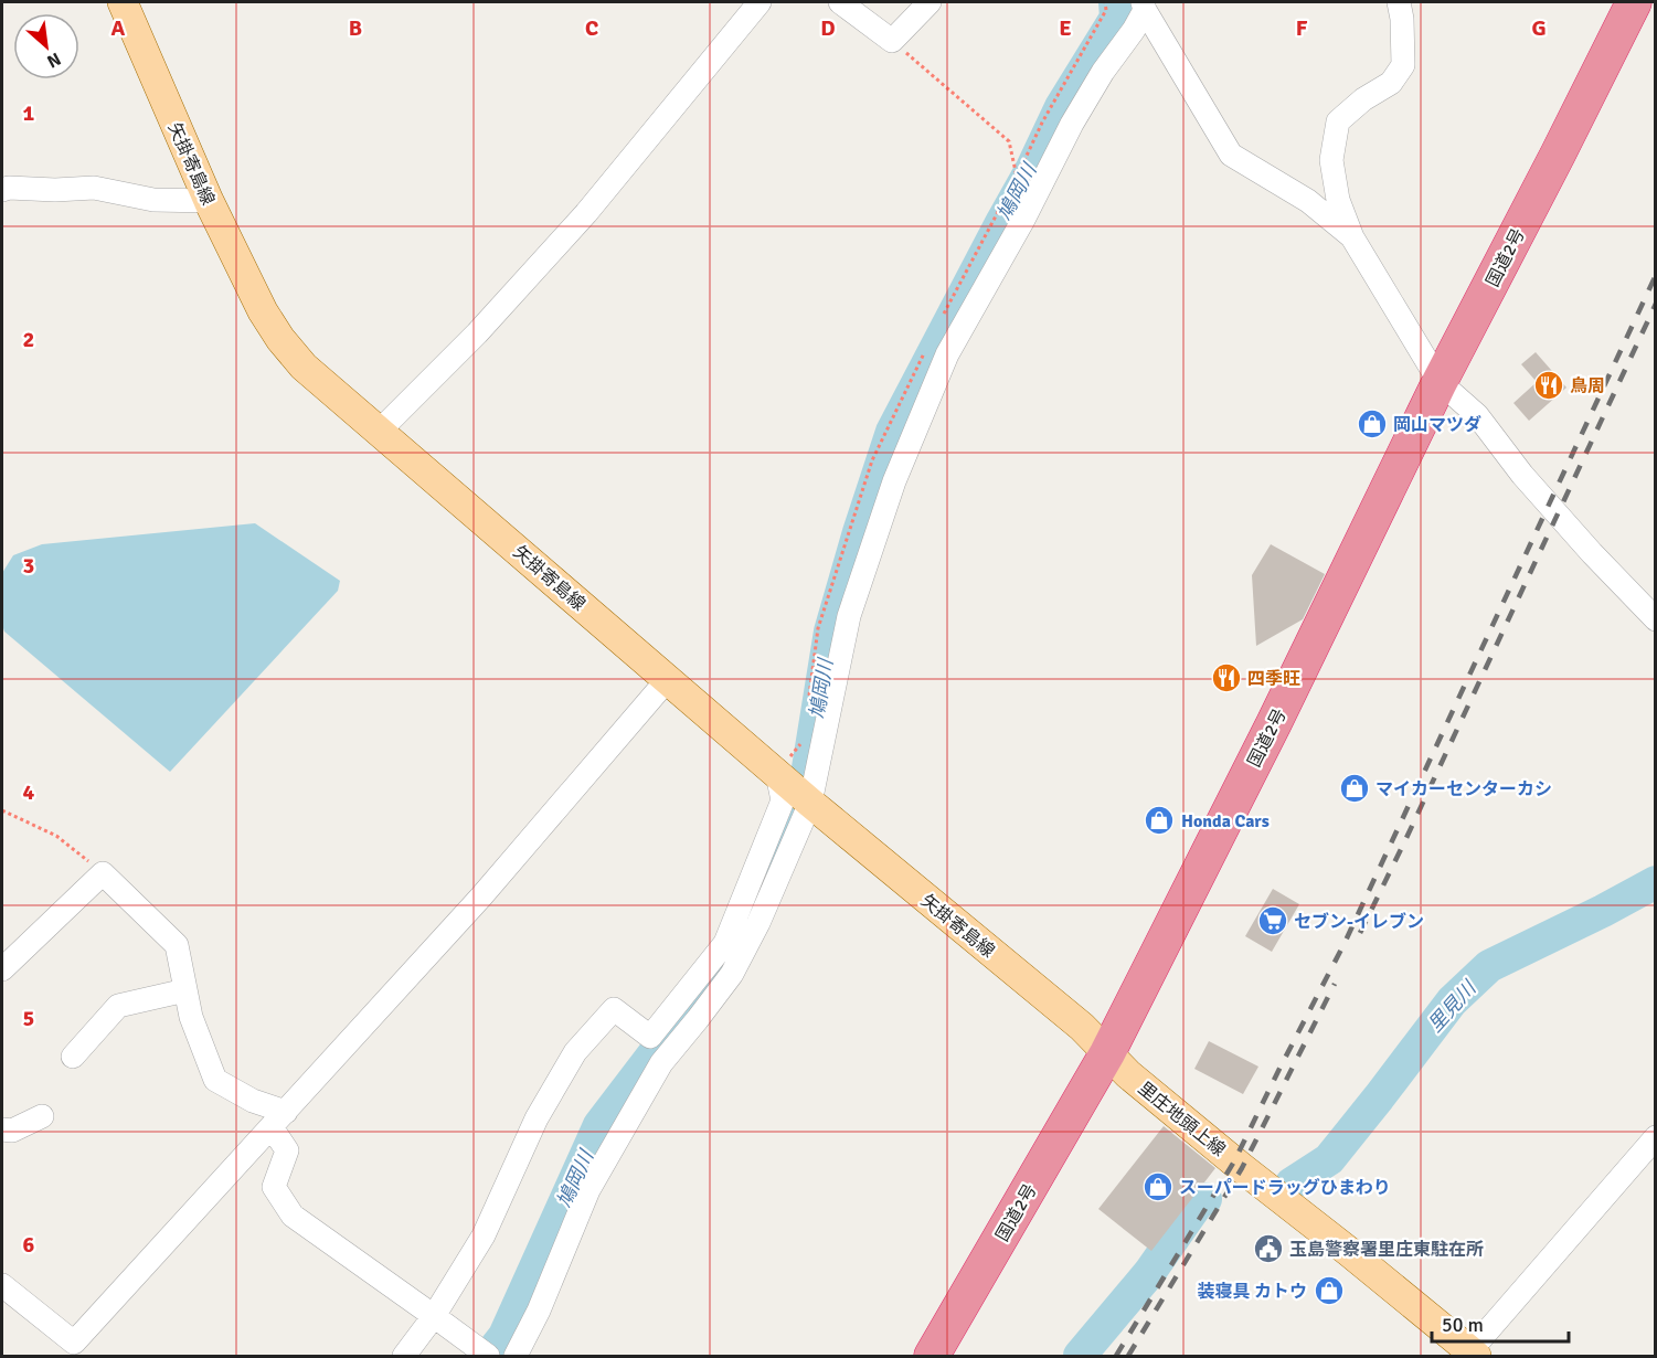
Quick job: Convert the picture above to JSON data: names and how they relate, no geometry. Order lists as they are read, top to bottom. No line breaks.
{"streets":{"highway":["国道2号"],"main road":["矢掛寄島線","里庄地頭上線"]},"crossings":[["矢掛寄島線","国道2号"],["矢掛寄島線","里庄地頭上線"],["国道2号","里庄地頭上線"]],"water":["鳩岡川","里見川"],"places":{"restaurant":["鳥周","四季旺"],"shop":["岡山マツダ","マイカーセンターカシ","Honda Cars","スーパードラッグひまわり","装寝具 カトウ"],"supermarket":["セブン-イレブン"],"public building":["玉島警察署里庄東駐在所"]},"scale_bar":"50 m","north":"bottom right","grid":{"columns":["A","B","C","D","E","F","G"],"rows":["1","2","3","4","5","6"]}}
